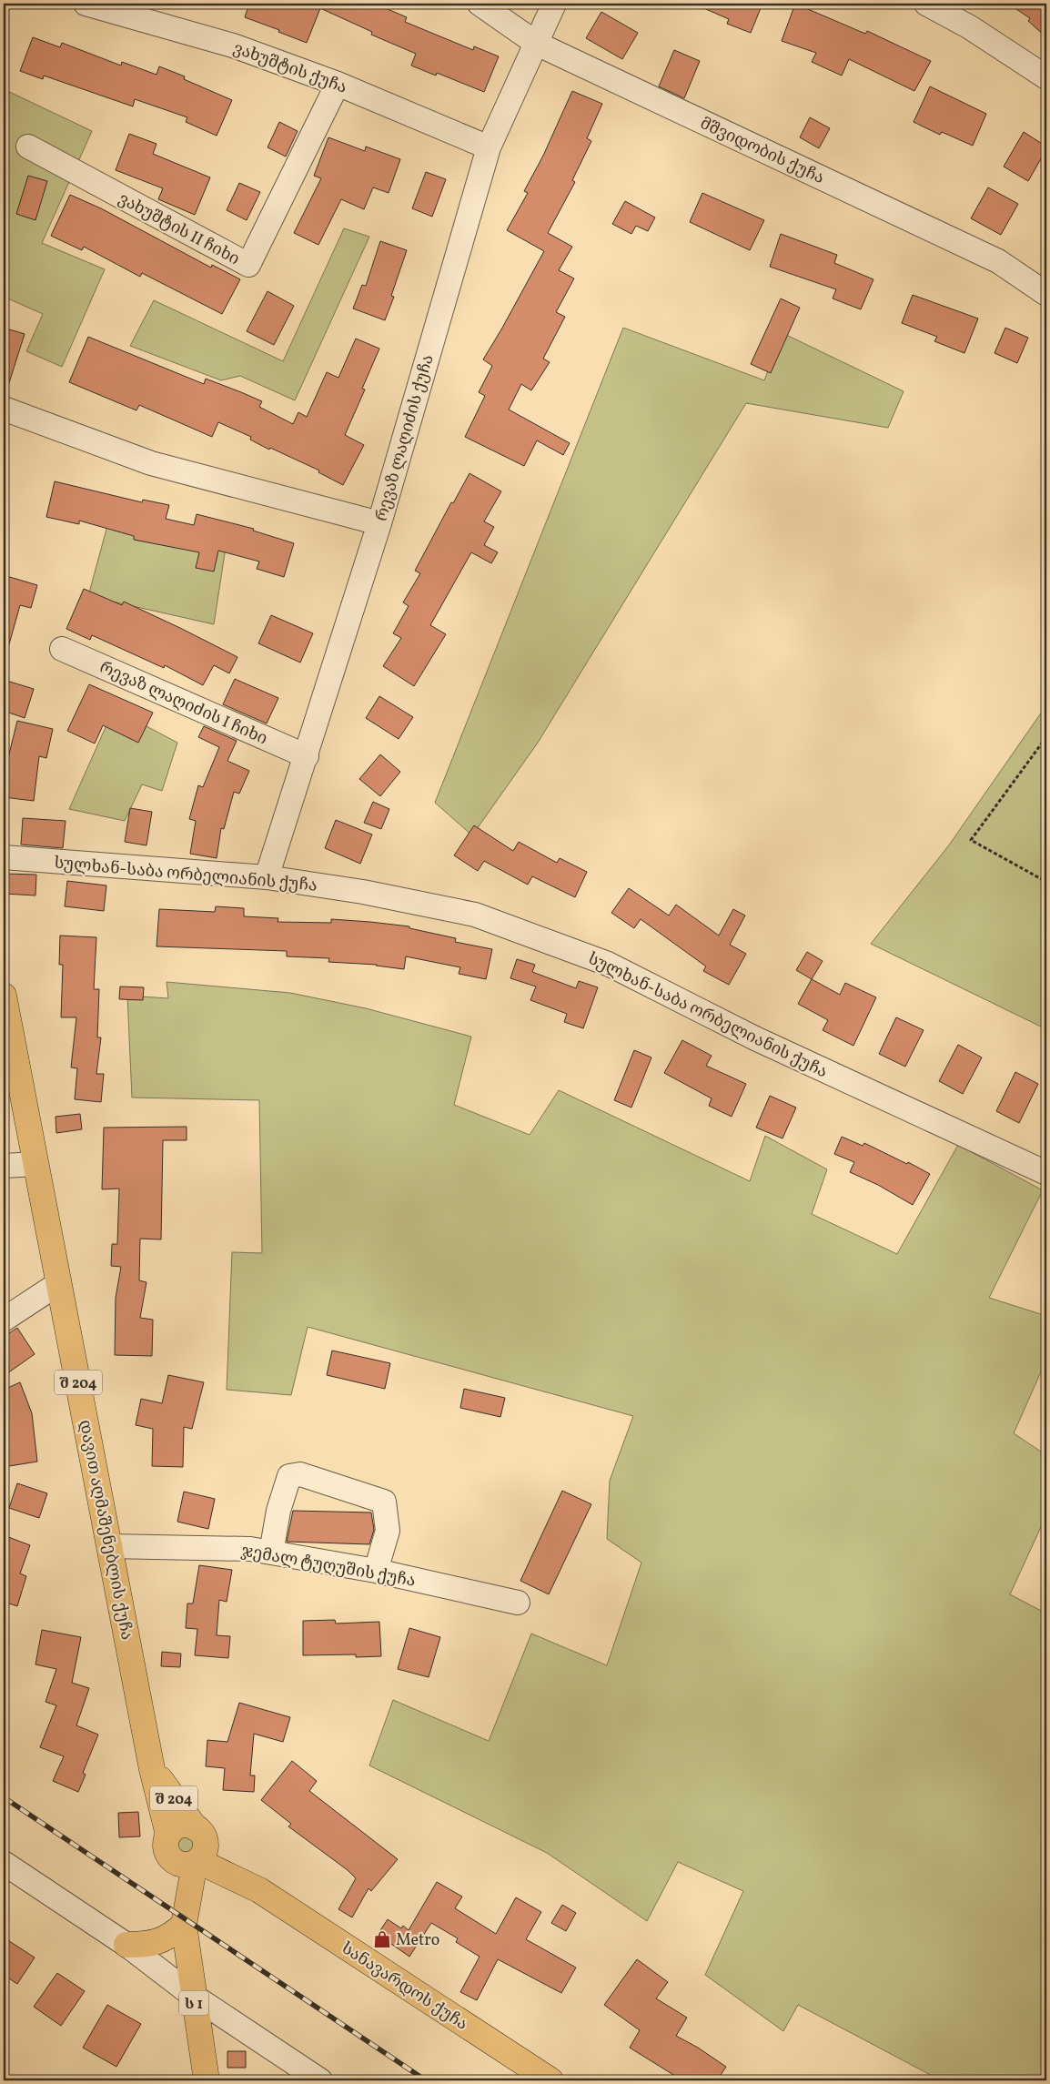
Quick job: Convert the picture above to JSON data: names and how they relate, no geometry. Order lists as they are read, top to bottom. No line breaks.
{"streets":{"main road":["შ 204","დავით აღმაშენებლის ქუჩა","სანავარდოს ქუჩა","ს 1"],"street":["ვახუშტის ქუჩა","მშვიდობის ქუჩა","ვახუშტის II ჩიხი","რევაზ ლაღიძის ქუჩა","რევაზ ლაღიძის I ჩიხი","სულხან-საბა ორბელიანის ქუჩა","ჯემალ ტუღუშის ქუჩა"]},"crossings":[["ვახუშტის ქუჩა","ვახუშტის II ჩიხი"],["ვახუშტის ქუჩა","რევაზ ლაღიძის ქუჩა"],["მშვიდობის ქუჩა","რევაზ ლაღიძის ქუჩა"],["რევაზ ლაღიძის ქუჩა","რევაზ ლაღიძის I ჩიხი"],["რევაზ ლაღიძის ქუჩა","სულხან-საბა ორბელიანის ქუჩა"],["დავით აღმაშენებლის ქუჩა","ჯემალ ტუღუშის ქუჩა"],["დავით აღმაშენებლის ქუჩა","სანავარდოს ქუჩა"],["დავით აღმაშენებლის ქუჩა","ს 1"],["სანავარდოს ქუჩა","ს 1"]],"places":{"shop":["Metro"]}}
